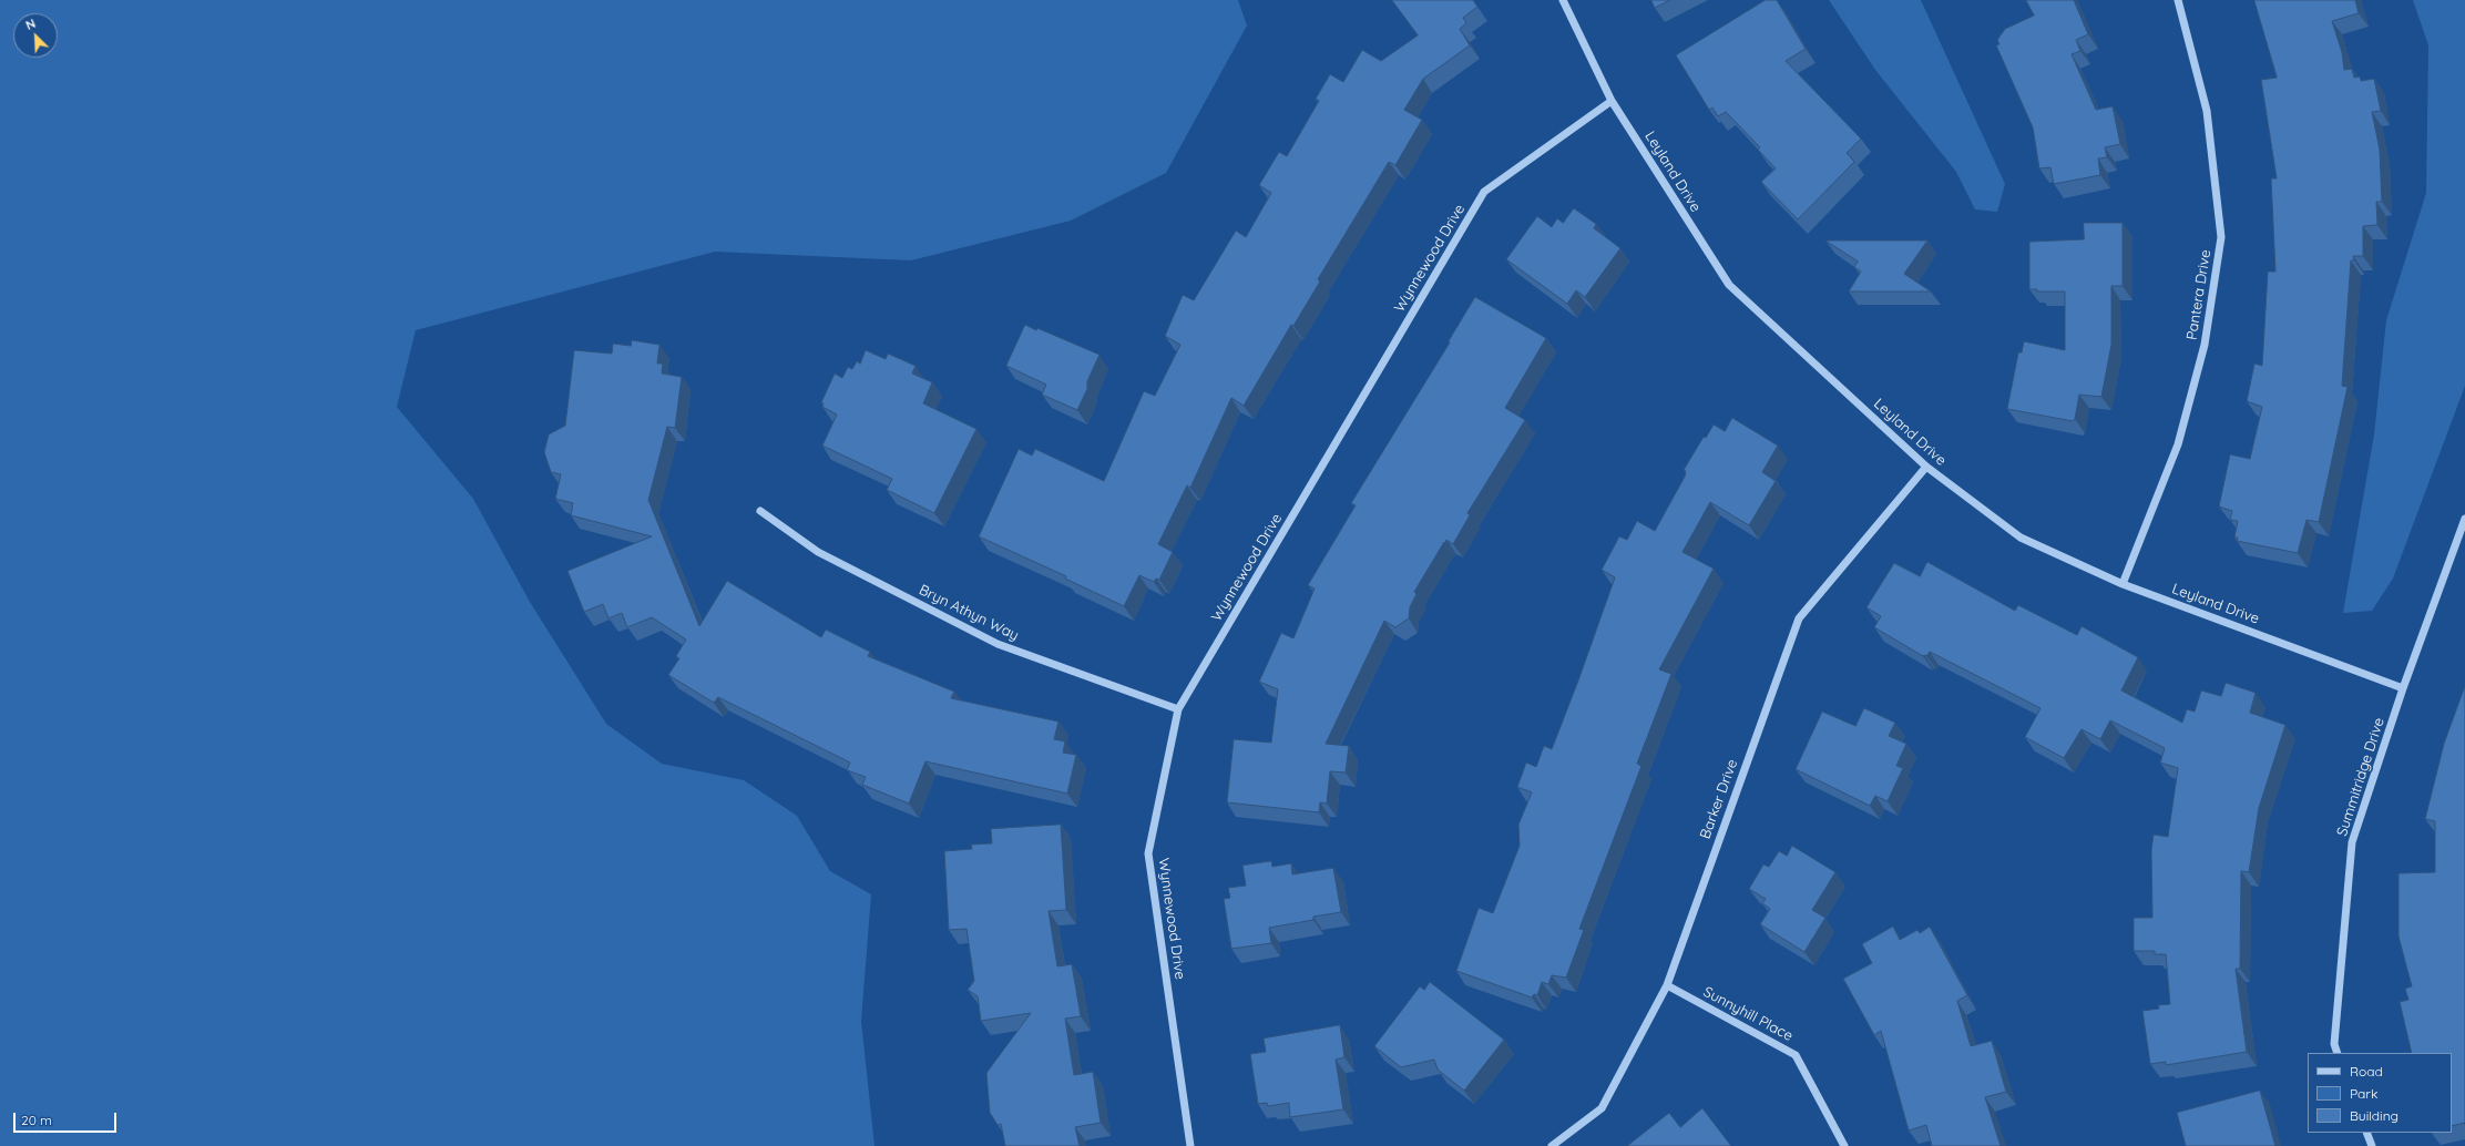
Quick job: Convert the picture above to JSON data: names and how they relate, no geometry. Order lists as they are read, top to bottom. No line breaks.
{"streets":{"street":["Leyland Drive","Wynnewood Drive","Pantera Drive","Bryn Athyn Way","Summitridge Drive","Barker Drive","Sunnyhill Place"]},"crossings":[["Leyland Drive","Wynnewood Drive"],["Leyland Drive","Pantera Drive"],["Leyland Drive","Summitridge Drive"],["Leyland Drive","Barker Drive"],["Wynnewood Drive","Bryn Athyn Way"],["Barker Drive","Sunnyhill Place"]],"legend":["Road","Park","Building"],"scale_bar":"20 m","north":"top left"}
